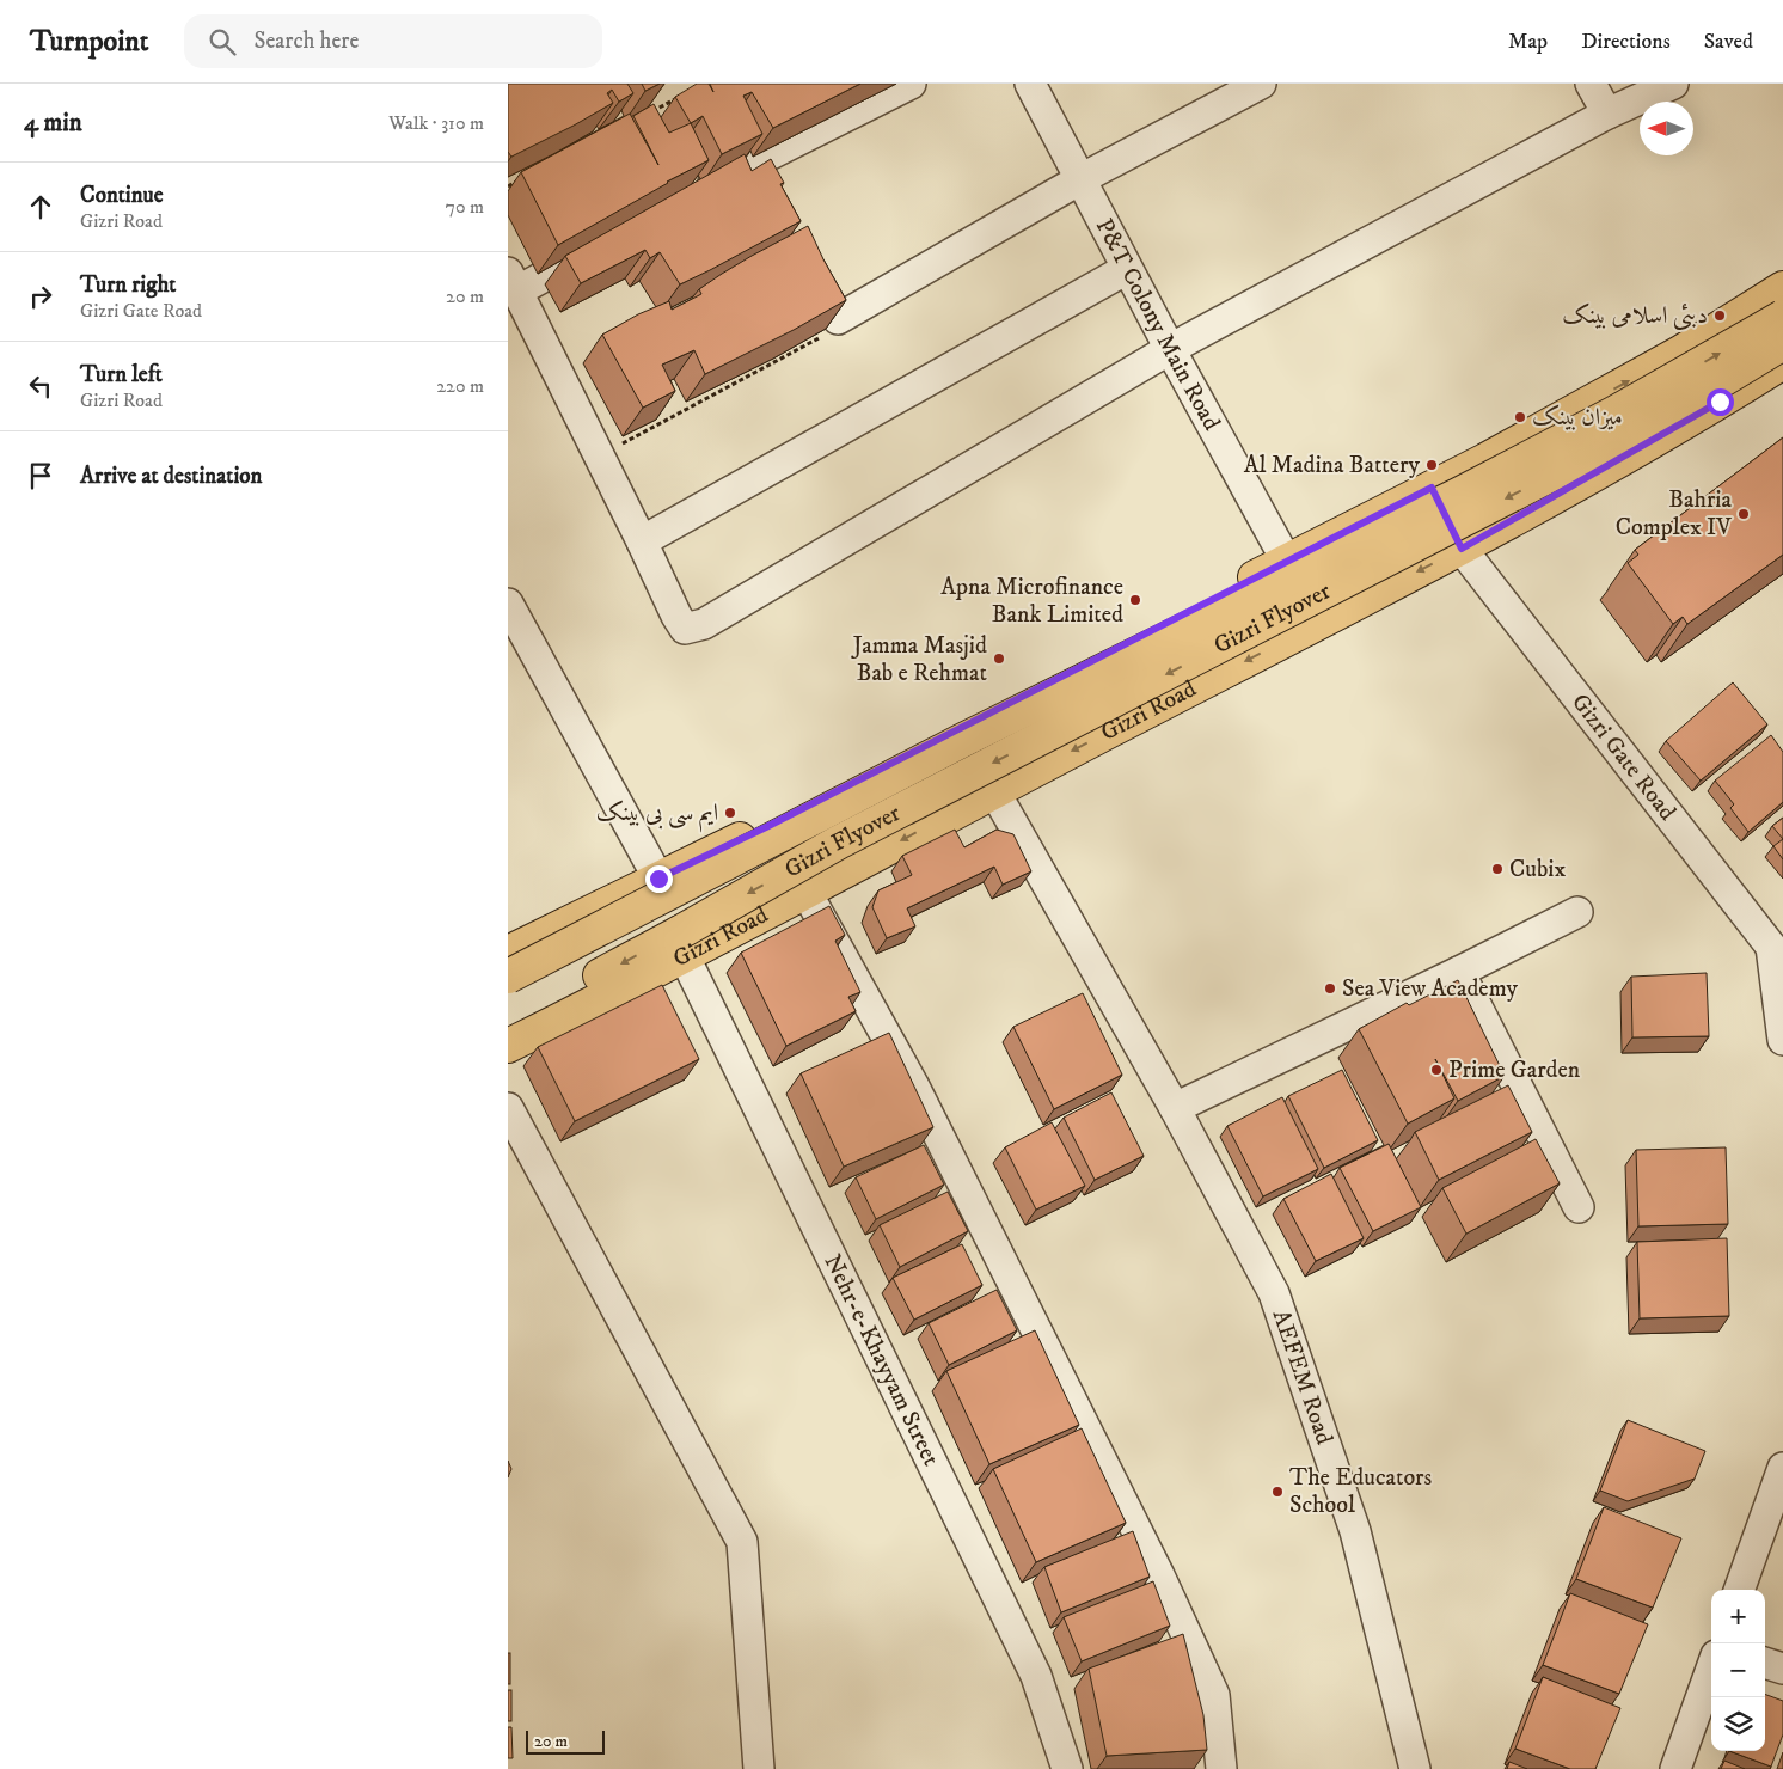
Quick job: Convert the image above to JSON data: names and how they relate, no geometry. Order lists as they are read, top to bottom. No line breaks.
{"streets":{"main road":["Gizri Flyover","Gizri Road"],"street":["P&T Colony Main Road","Gizri Gate Road","Nehr-e-Khayyam Street","AEFEM Road"]},"crossings":[["Gizri Road","Gizri Gate Road"],["Gizri Road","Nehr-e-Khayyam Street"],["Gizri Road","AEFEM Road"]],"places":["دبئی اسلامی بینک","میزان بینک","Al Madina Battery","Bahria Complex IV","Apna Microfinance Bank Limited","Jamma Masjid Bab e Rehmat","ایم سی بی بینک","Cubix","Sea View Academy","Prime Garden","The Educators School"],"scale_bar":"20 m","north":"left","page":{"header":"Turnpoint","search":"Search here","nav":["Map","Directions","Saved"],"heading":["4 min","Walk · 310 m"],"list":[["Continue","Gizri Road","70 m"],["Turn right","Gizri Gate Road","20 m"],["Turn left","Gizri Road","220 m"],"Arrive at destination"],"map_buttons":["+","−"],"scale":"20 m"}}
